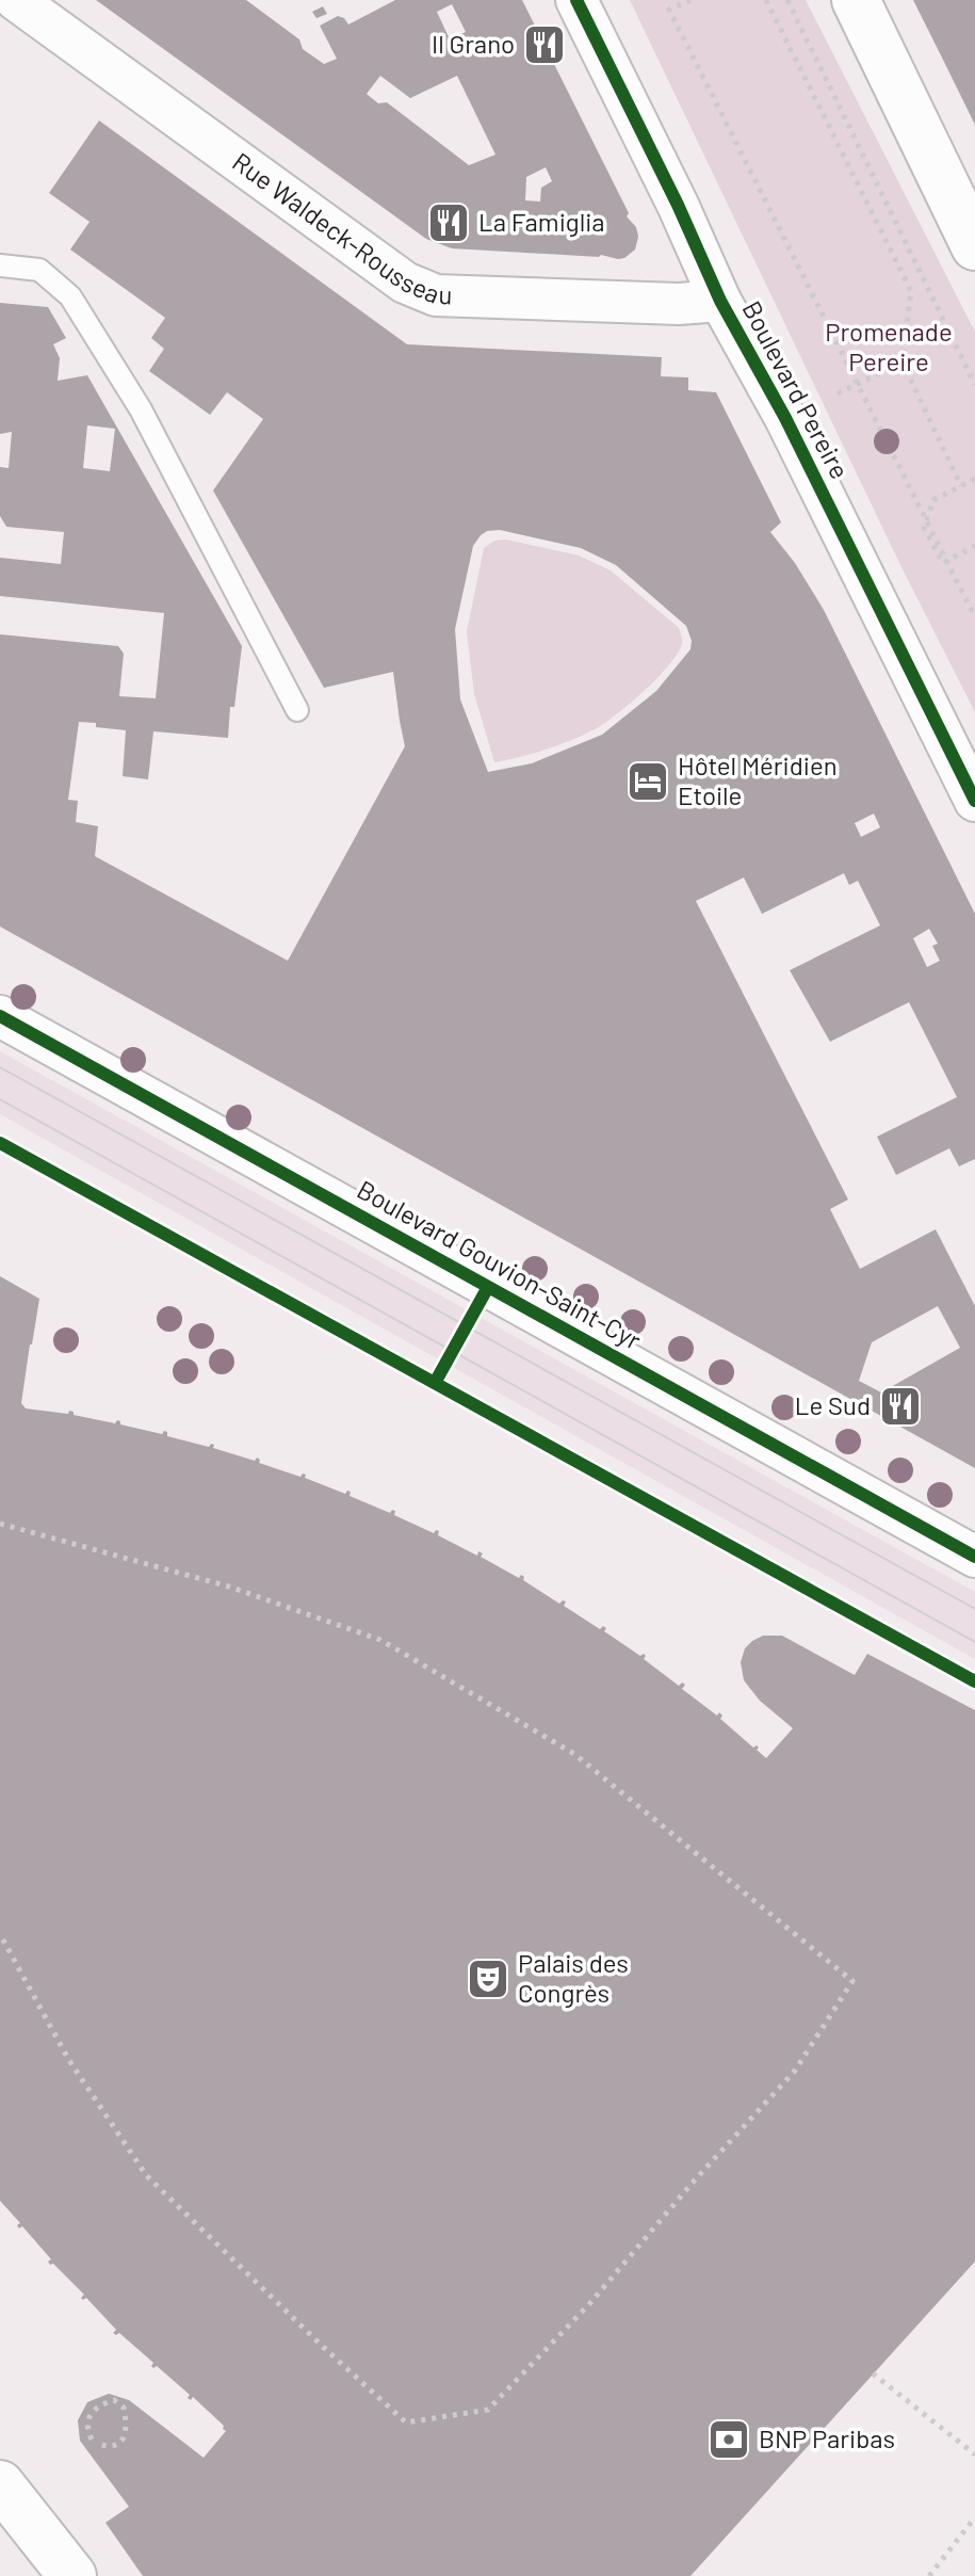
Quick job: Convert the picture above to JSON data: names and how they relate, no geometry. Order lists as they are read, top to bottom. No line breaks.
{"streets":{"street":["Rue Waldeck-Rousseau","Boulevard Pereire","Boulevard Gouvion-Saint-Cyr"]},"crossings":[["Rue Waldeck-Rousseau","Boulevard Pereire"]],"parks":["Promenade Pereire"],"places":{"restaurant":["Il Grano","La Famiglia","Le Sud"],"hotel":["Hôtel Méridien Etoile"],"theatre":["Palais des Congrès"],"bank":["BNP Paribas"]}}
